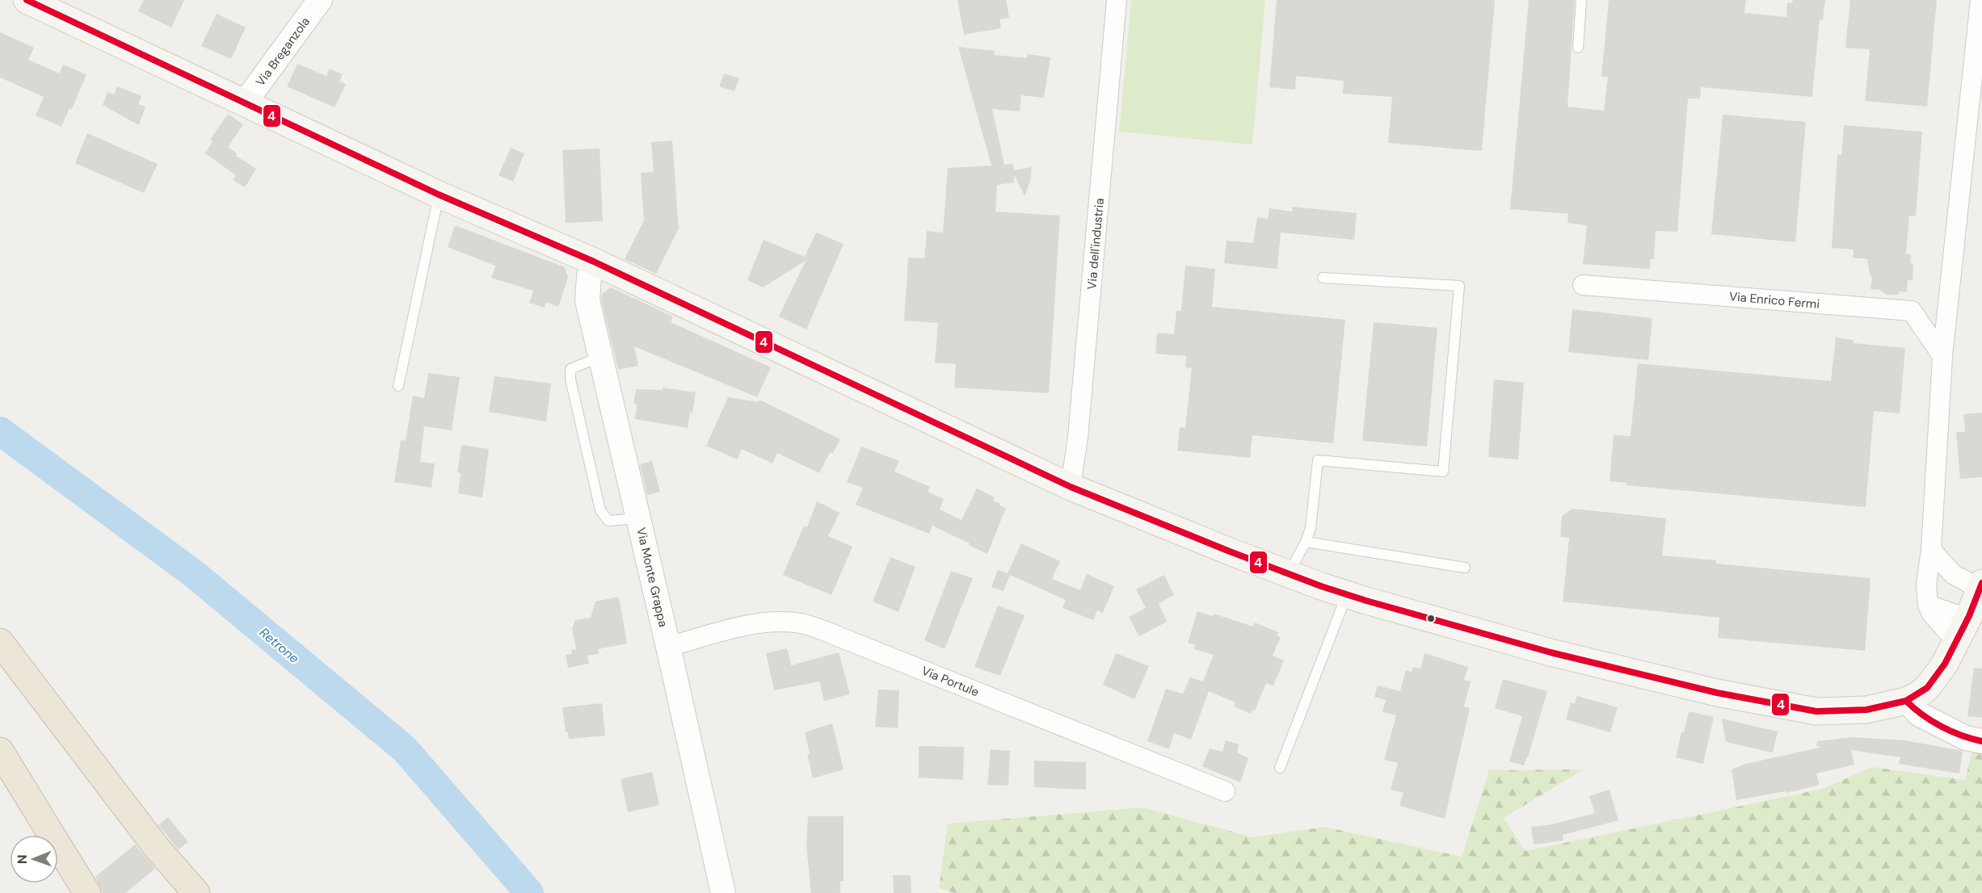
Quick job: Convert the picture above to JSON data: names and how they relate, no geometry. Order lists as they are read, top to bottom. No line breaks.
{"streets":{"street":["Via Breganzola","Via dell'industria","Via Enrico Fermi","Via Monte Grappa","Via Portule"]},"crossings":[["Via Monte Grappa","Via Portule"]],"water":["Retrone"],"lines":["transit line 4"],"north":"left"}
